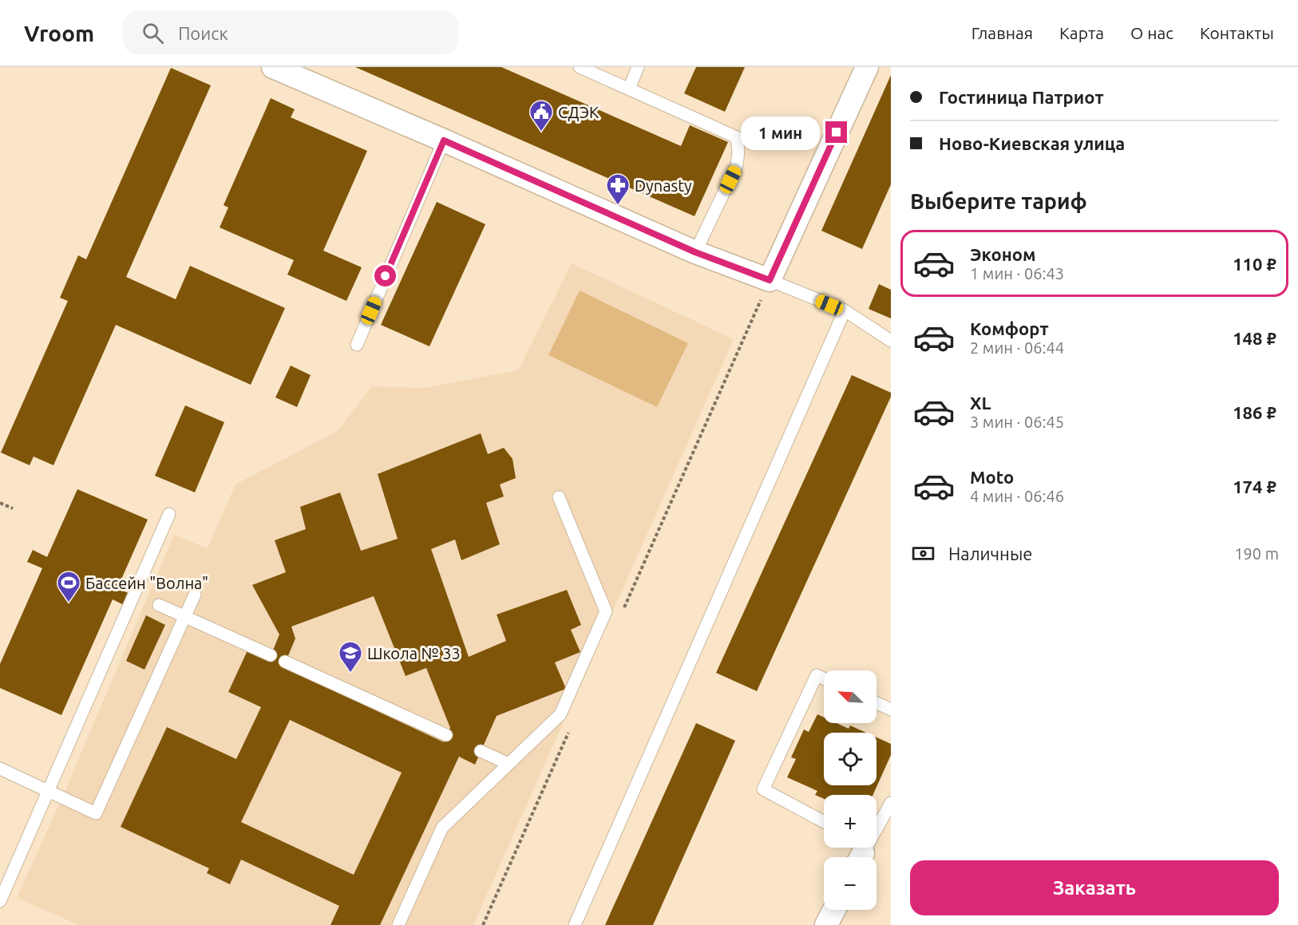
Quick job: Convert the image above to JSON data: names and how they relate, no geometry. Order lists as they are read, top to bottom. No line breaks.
{"places":{"public building":["СДЭК"],"pharmacy":["Dynasty"],"sports":["Бассейн \"Волна\""],"school or university":["Школа № 33"]},"north":"top left","page":{"header":"Vroom","search":"Поиск","nav":["Главная","Карта","О нас","Контакты"],"banner":["Гостиница Патриот","Ново-Киевская улица"],"bubble":"1 мин","heading":"Выберите тариф","list":[{"name":"Эконом","note":"1 мин · 06:43","value":"110 ₽"},{"name":"Комфорт","note":"2 мин · 06:44","value":"148 ₽"},{"name":"XL","note":"3 мин · 06:45","value":"186 ₽"},{"name":"Moto","note":"4 мин · 06:46","value":"174 ₽"}],"pay":["Наличные","190 m"],"map_buttons":["+","−"],"buttons":"Заказать"}}
